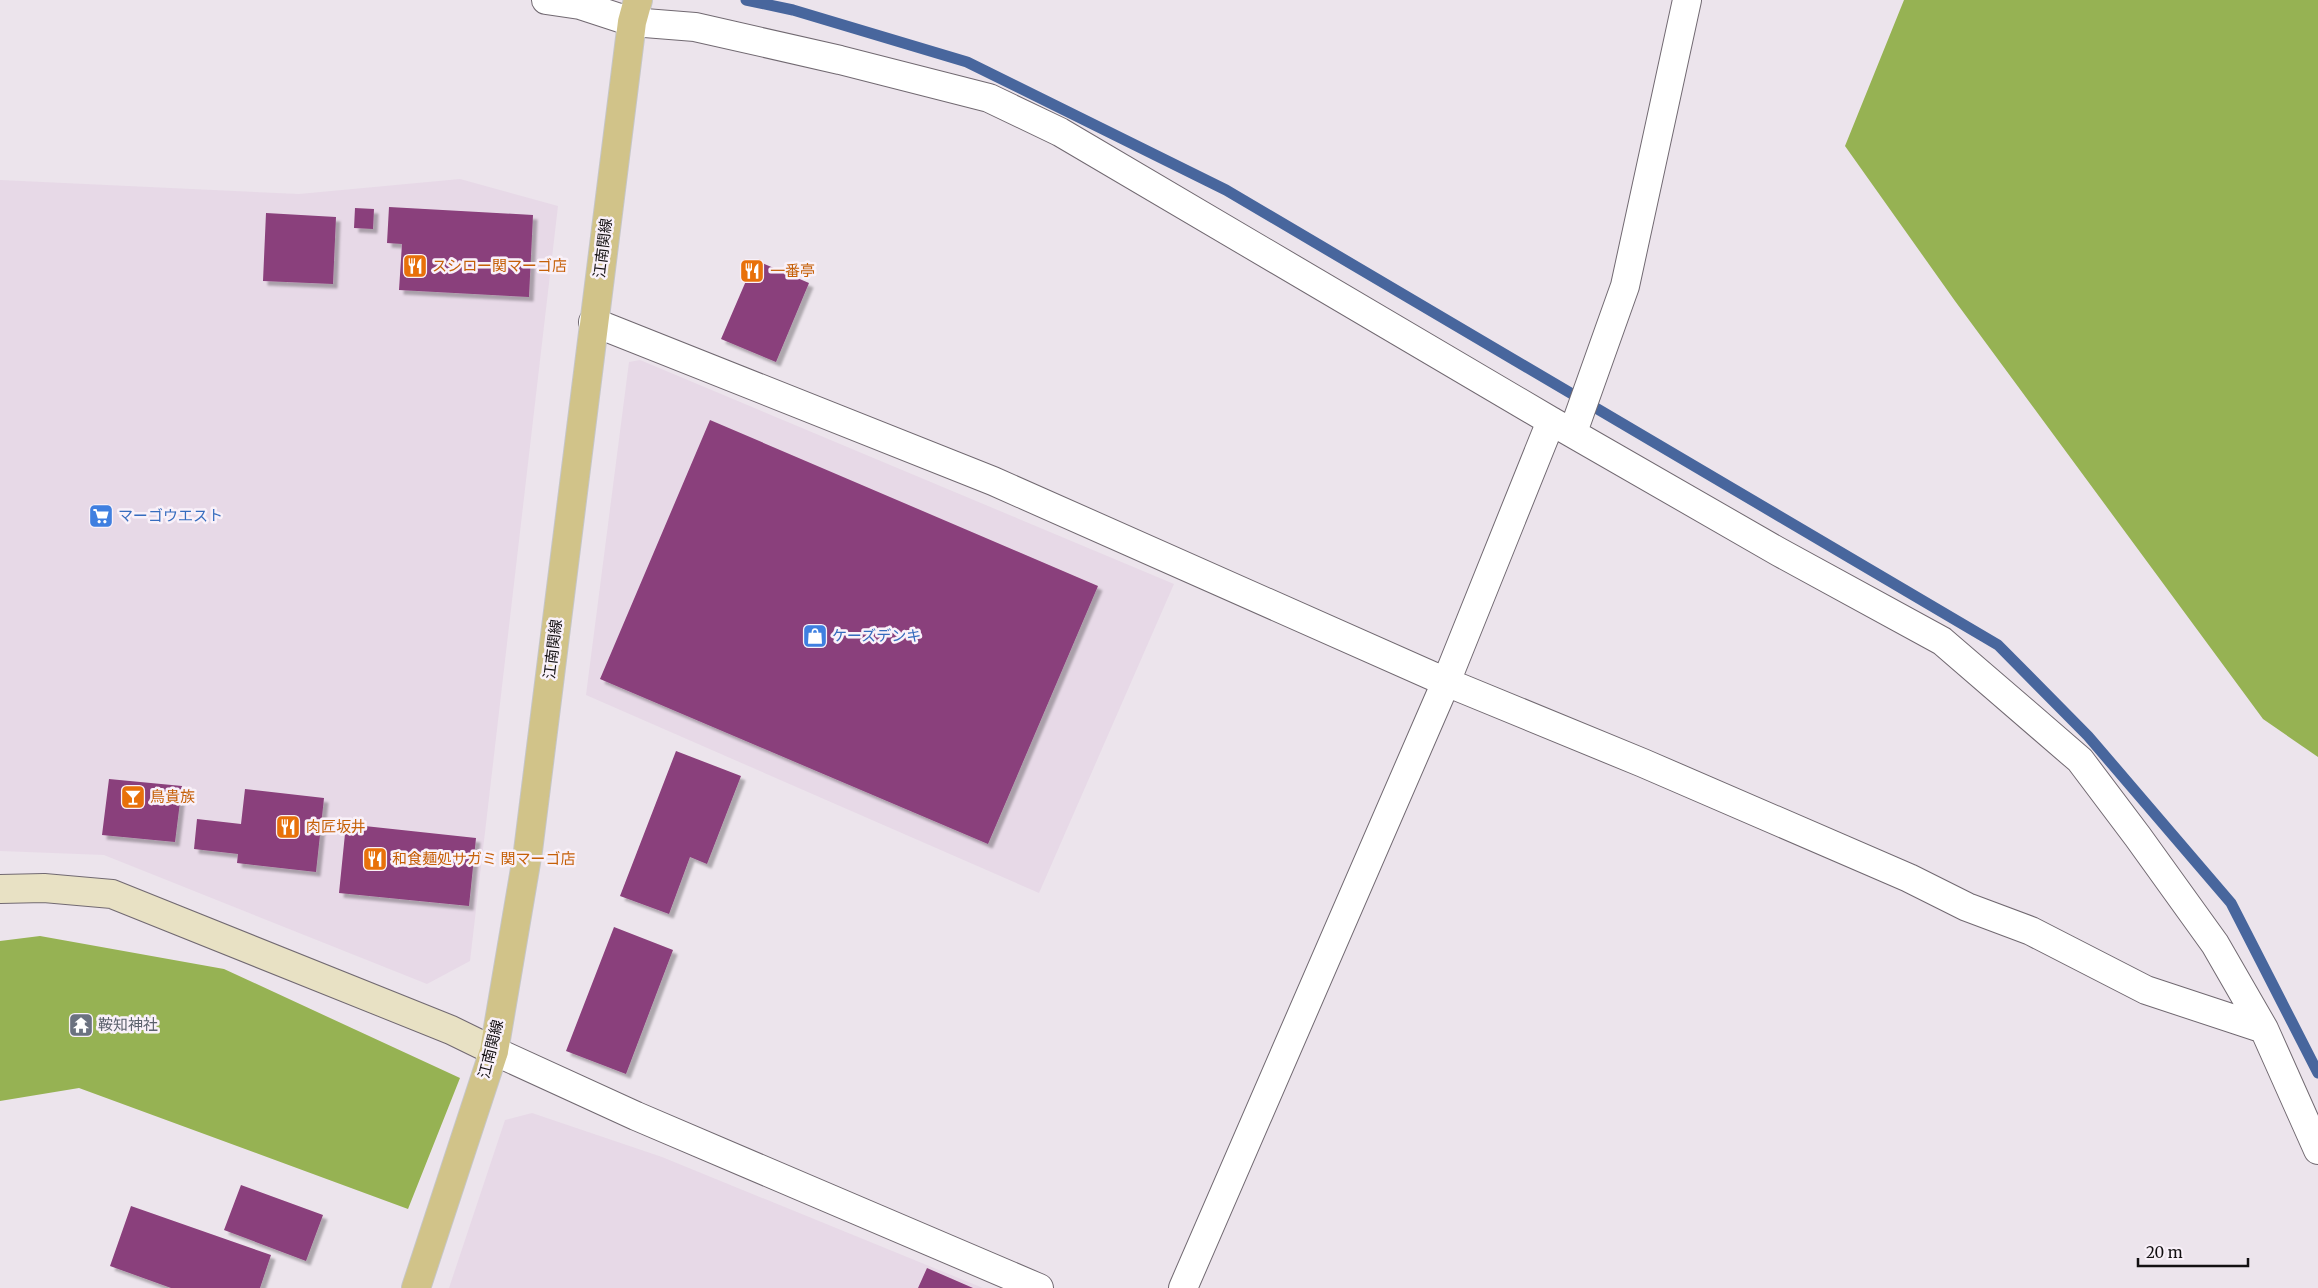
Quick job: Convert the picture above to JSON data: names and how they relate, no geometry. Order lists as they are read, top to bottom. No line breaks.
{"streets":{"main road":["江南関線"]},"places":{"restaurant":["スシロー関マーゴ店","一番亭","肉匠坂井","和食麺処サガミ 関マーゴ店"],"supermarket":["マーゴウエスト"],"shop":["ケーズデンキ"],"bar":["鳥貴族"],"temple":["鞍知神社"]},"scale_bar":"20 m"}
